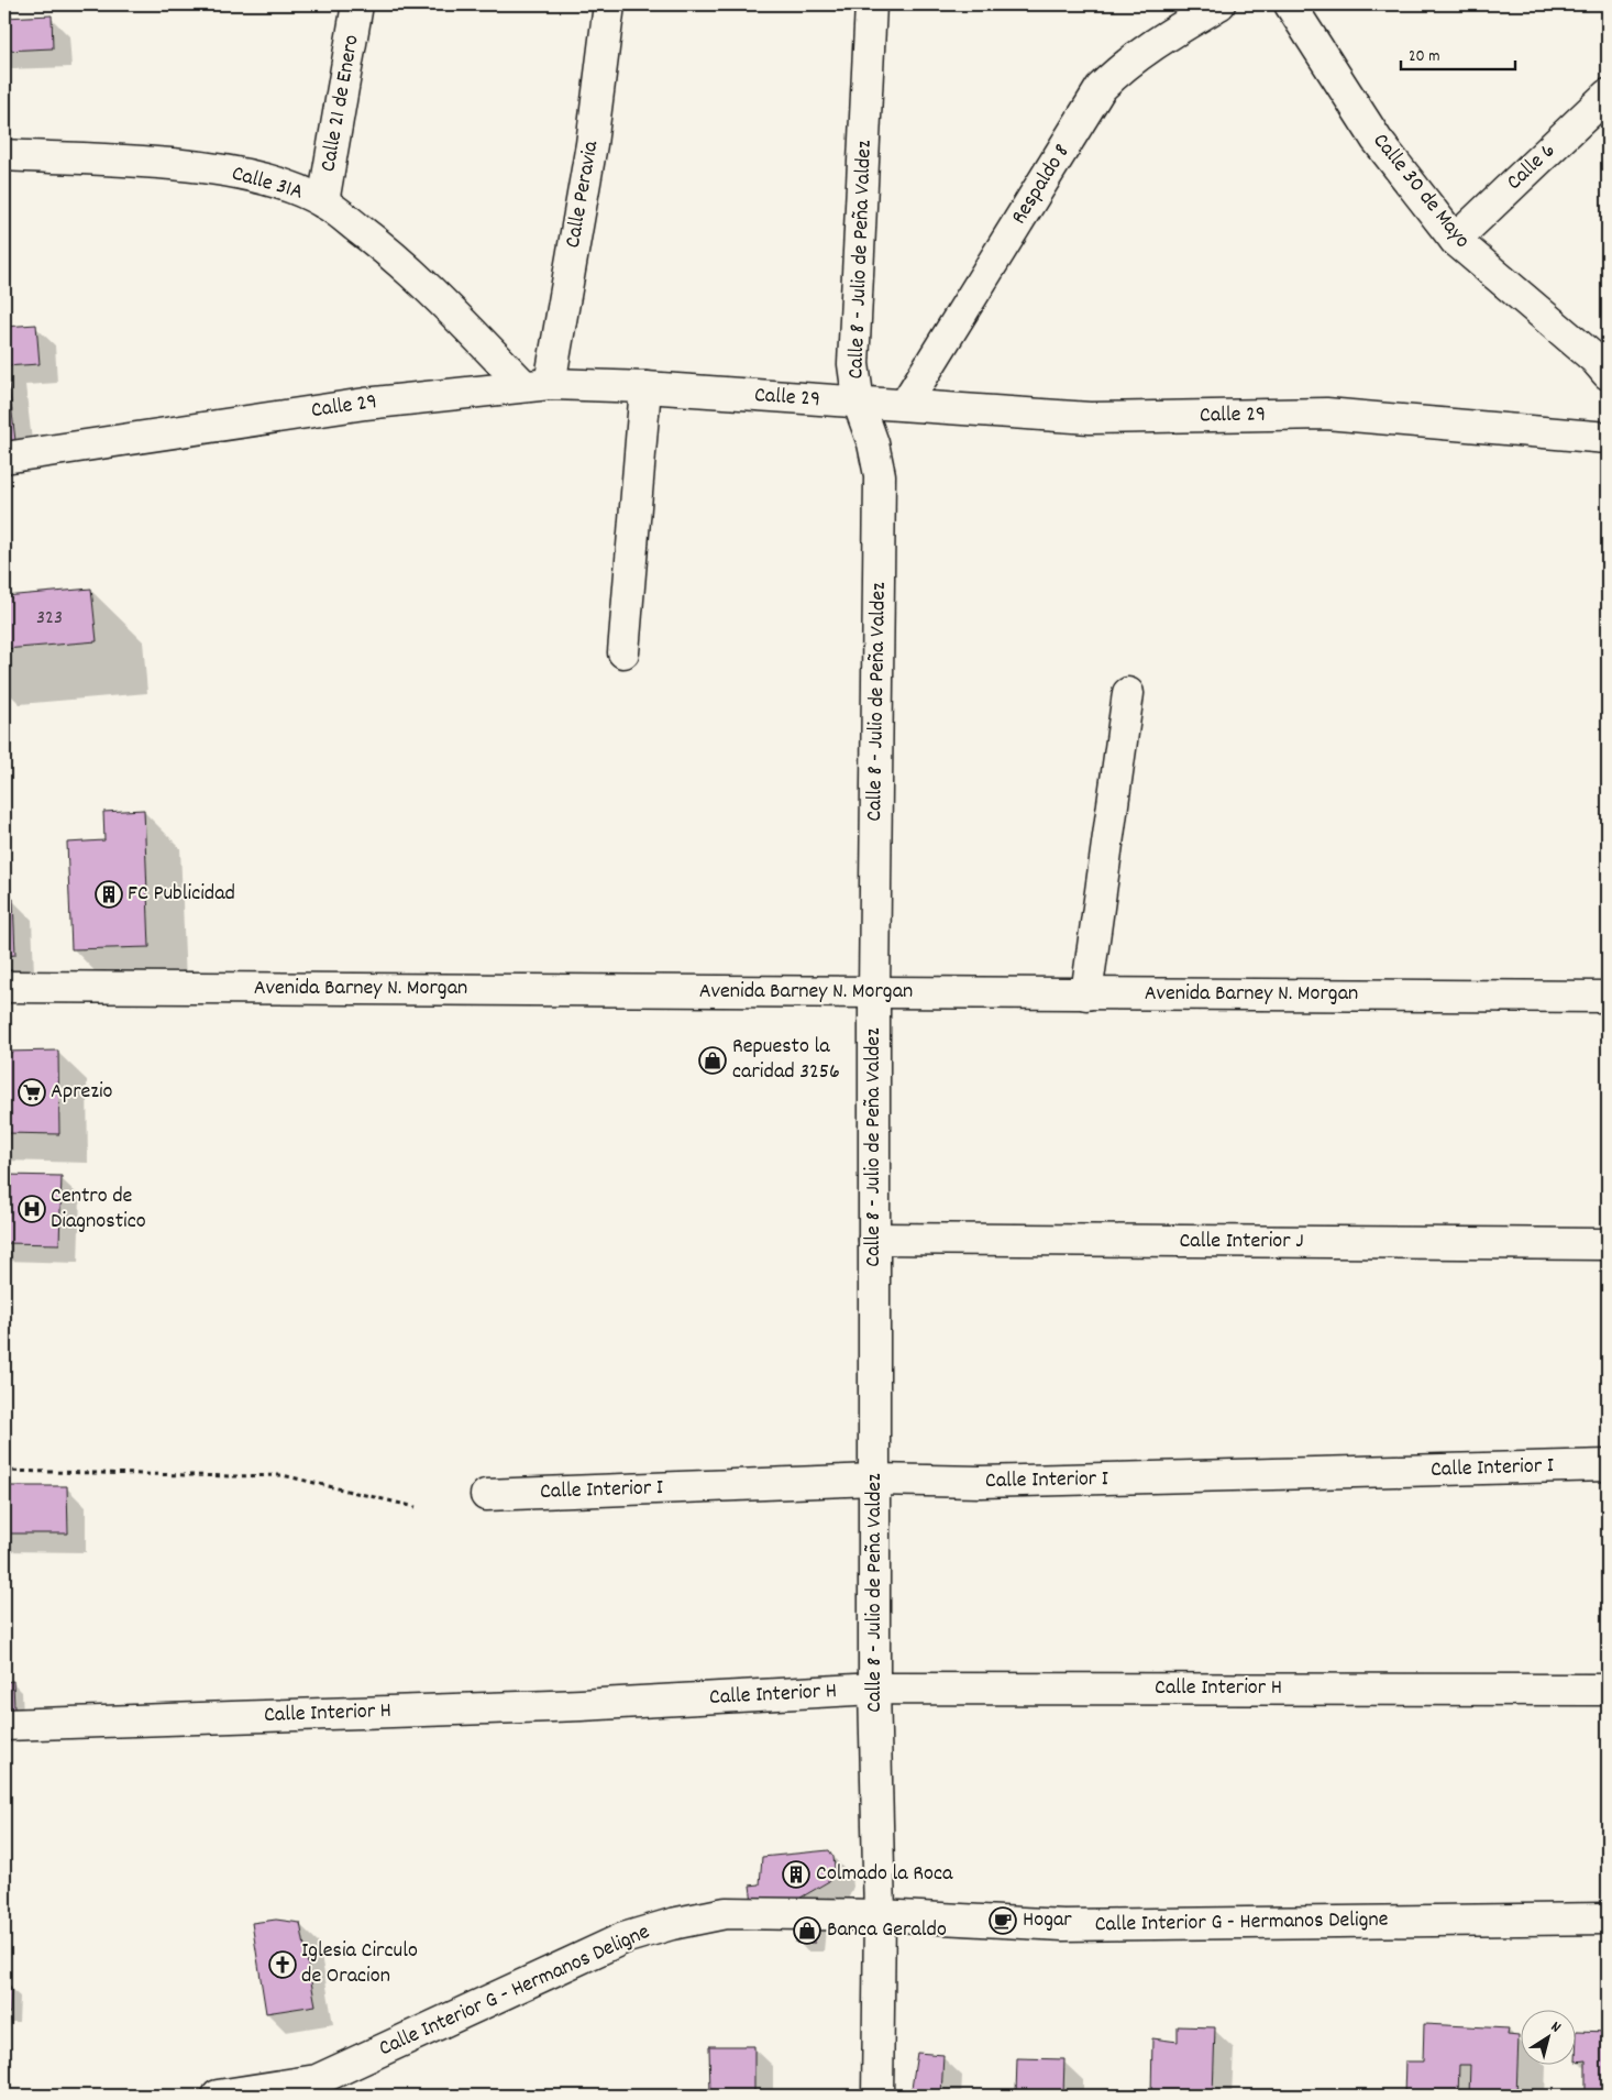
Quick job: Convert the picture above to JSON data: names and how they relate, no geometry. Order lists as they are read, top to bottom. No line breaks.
{"streets":{"street":["Calle 21 de Enero","Calle 6","Calle 31A","Respaldo 8","Calle 30 de Mayo","Calle Peravia","Calle 8 - Julio de Peña Valdez","Calle 29","Avenida Barney N. Morgan","Calle Interior J","Calle Interior I","Calle Interior H","Calle Interior G - Hermanos Deligne"]},"crossings":[["Calle 21 de Enero","Calle 31A"],["Calle 6","Calle 30 de Mayo"],["Calle 31A","Calle Peravia"],["Calle 31A","Calle 29"],["Respaldo 8","Calle 29"],["Calle Peravia","Calle 29"],["Calle 8 - Julio de Peña Valdez","Calle 29"],["Calle 8 - Julio de Peña Valdez","Avenida Barney N. Morgan"],["Calle 8 - Julio de Peña Valdez","Calle Interior J"],["Calle 8 - Julio de Peña Valdez","Calle Interior I"],["Calle 8 - Julio de Peña Valdez","Calle Interior H"],["Calle 8 - Julio de Peña Valdez","Calle Interior G - Hermanos Deligne"]],"places":{"building":["FC Publicidad","Colmado la Roca"],"shop":["Repuesto la caridad 3256","Banca Geraldo"],"supermarket":["Aprezio"],"hospital":["Centro de Diagnostico"],"cafe":["Hogar"],"church":["Iglesia Circulo de Oracion"]},"house_numbers":["323"],"scale_bar":"20 m","north":"top right"}
